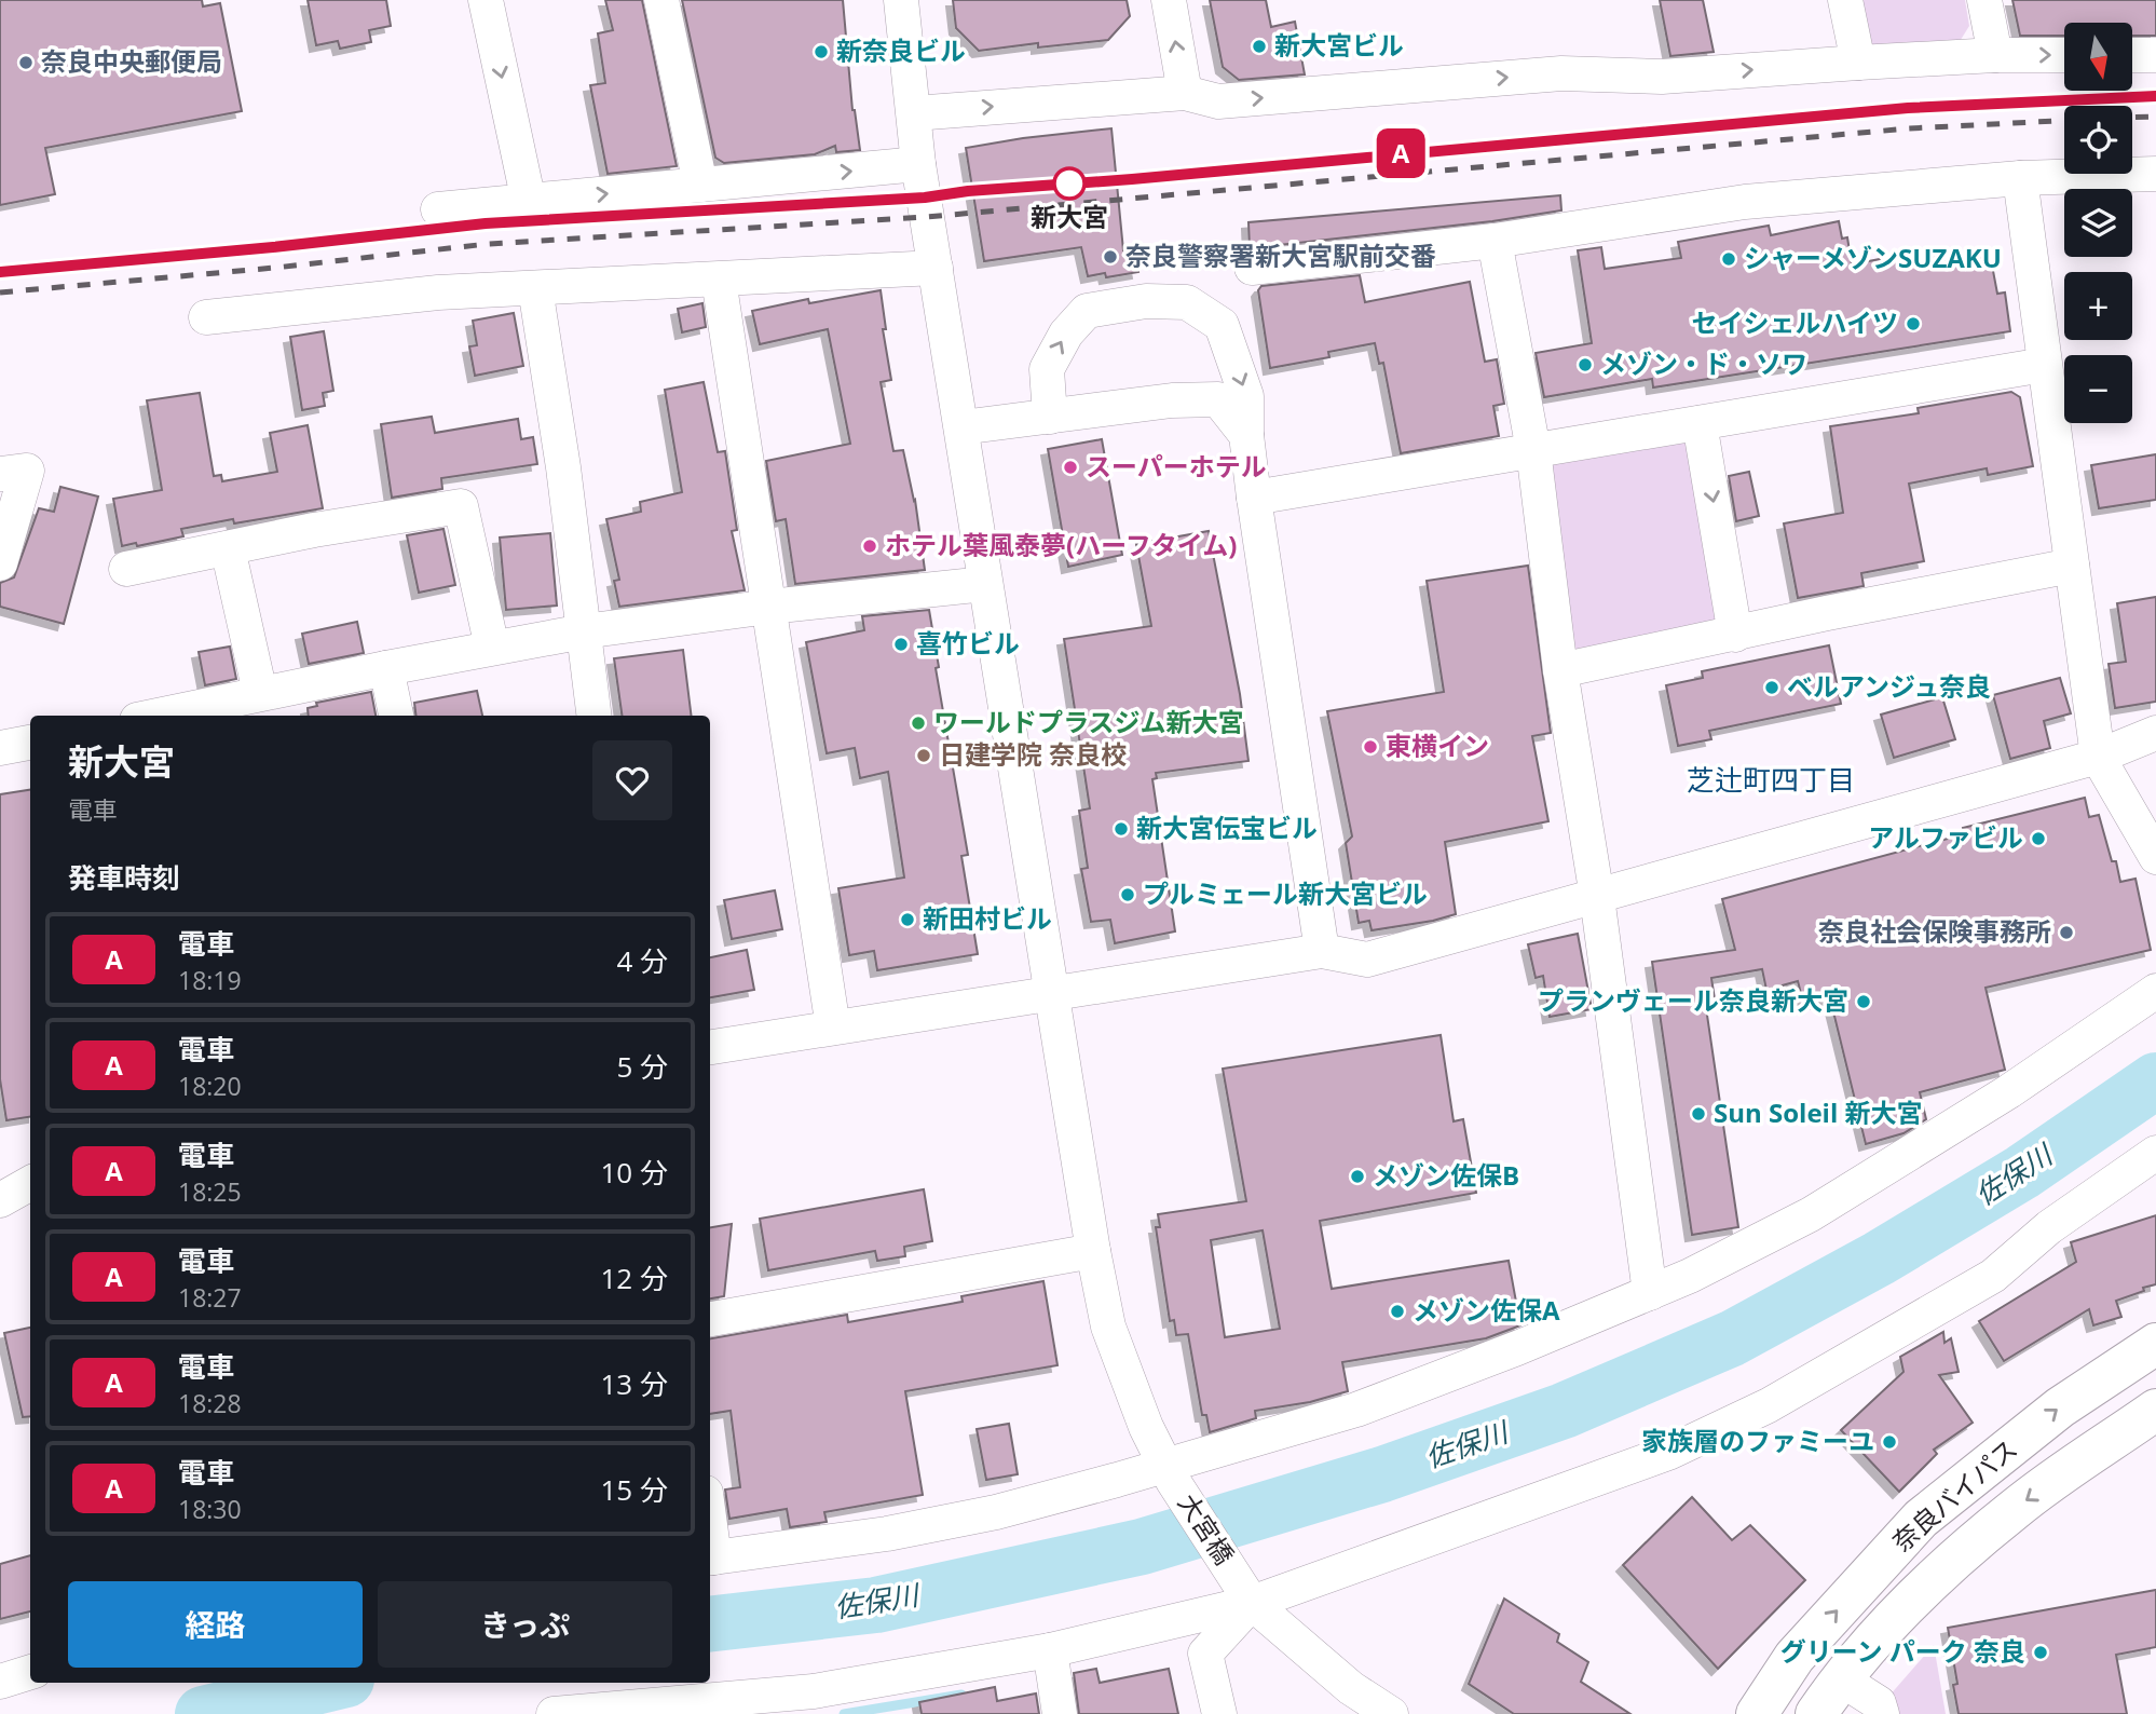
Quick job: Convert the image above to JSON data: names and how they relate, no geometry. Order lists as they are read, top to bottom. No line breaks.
{"streets":{"highway":["奈良バイパス"],"street":["大宮橋"]},"districts":["芝辻町四丁目"],"water":["佐保川"],"places":["新大宮ビル","新奈良ビル","奈良中央郵便局","新大宮","奈良警察署新大宮駅前交番","シャーメゾンSUZAKU","セイシェルハイツ","メゾン・ド・ソワ","スーパーホテル","ホテル葉風泰夢(ハーフタイム)","喜竹ビル","ベルアンジュ奈良","ワールドプラスジム新大宮","東横イン","日建学院 奈良校","新大宮伝宝ビル","アルファビル","プルミェール新大宮ビル","新田村ビル","奈良社会保険事務所","プランヴェール奈良新大宮","Sun Soleil 新大宮","メゾン佐保B","メゾン佐保A","家族層のファミーユ","グリーン パーク 奈良"],"north":"bottom","page":{"on_map":"A","map_buttons":["+","−"],"heading":[["新大宮","電車"],"発車時刻"],"list":[{"mark":"A","name":"電車","note":"18:19","value":"4 分"},{"mark":"A","name":"電車","note":"18:20","value":"5 分"},{"mark":"A","name":"電車","note":"18:25","value":"10 分"},{"mark":"A","name":"電車","note":"18:27","value":"12 分"},{"mark":"A","name":"電車","note":"18:28","value":"13 分"},{"mark":"A","name":"電車","note":"18:30","value":"15 分"}],"buttons":["経路","きっぷ"]}}
